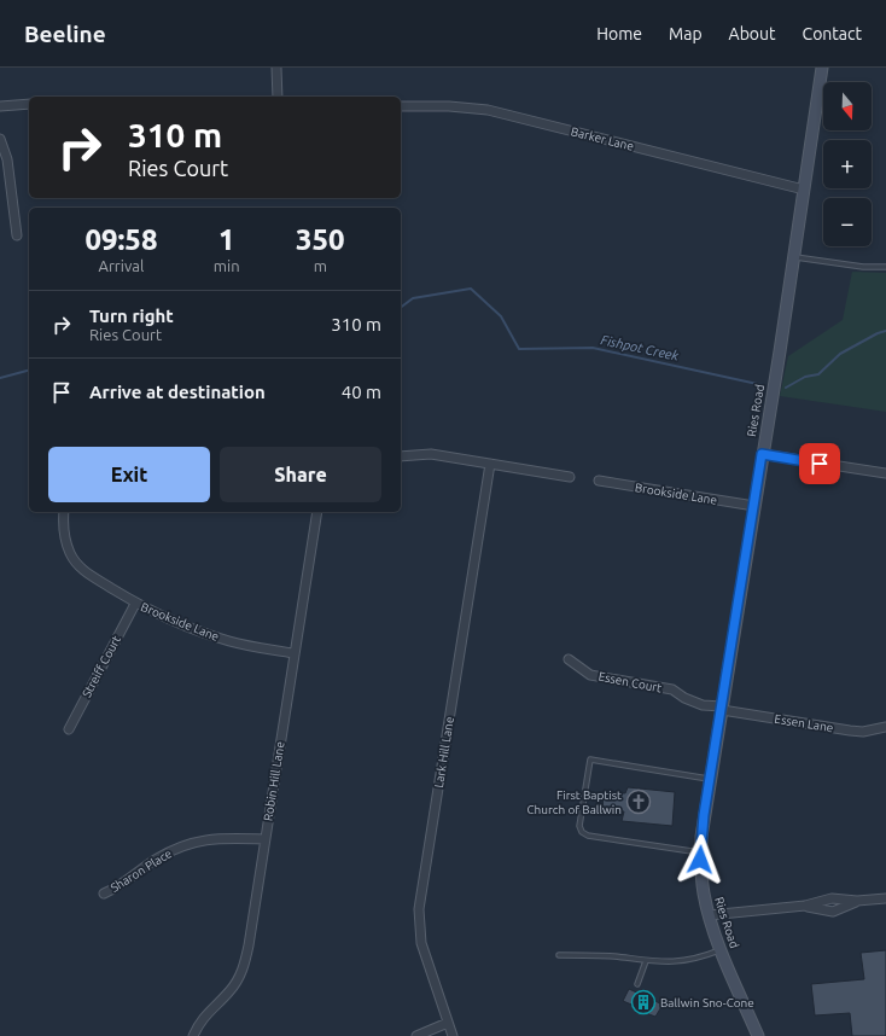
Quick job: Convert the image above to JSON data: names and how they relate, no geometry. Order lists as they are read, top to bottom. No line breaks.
{"streets":{"street":["Barker Lane","Ries Road","Brookside Lane","Streiff Court","Essen Court","Essen Lane","Lark Hill Lane","Robin Hill Lane","Sharon Place"]},"crossings":[["Barker Lane","Ries Road"],["Ries Road","Brookside Lane"],["Ries Road","Essen Court"],["Ries Road","Essen Lane"],["Brookside Lane","Streiff Court"],["Brookside Lane","Robin Hill Lane"],["Essen Court","Essen Lane"],["Robin Hill Lane","Sharon Place"]],"water":["Fishpot Creek"],"places":{"church":["First Baptist Church of Ballwin"],"building":["Ballwin Sno-Cone"]},"north":"bottom","page":{"header":"Beeline","nav":["Home","Map","About","Contact"],"map_buttons":["+","−"],"turn":["310 m","Ries Court"],"eta":["09:58","Arrival","1","min","350","m"],"list":[{"name":"Turn right","note":"Ries Court","value":"310 m"},{"name":"Arrive at destination","value":"40 m"}],"buttons":["Exit","Share"]}}
